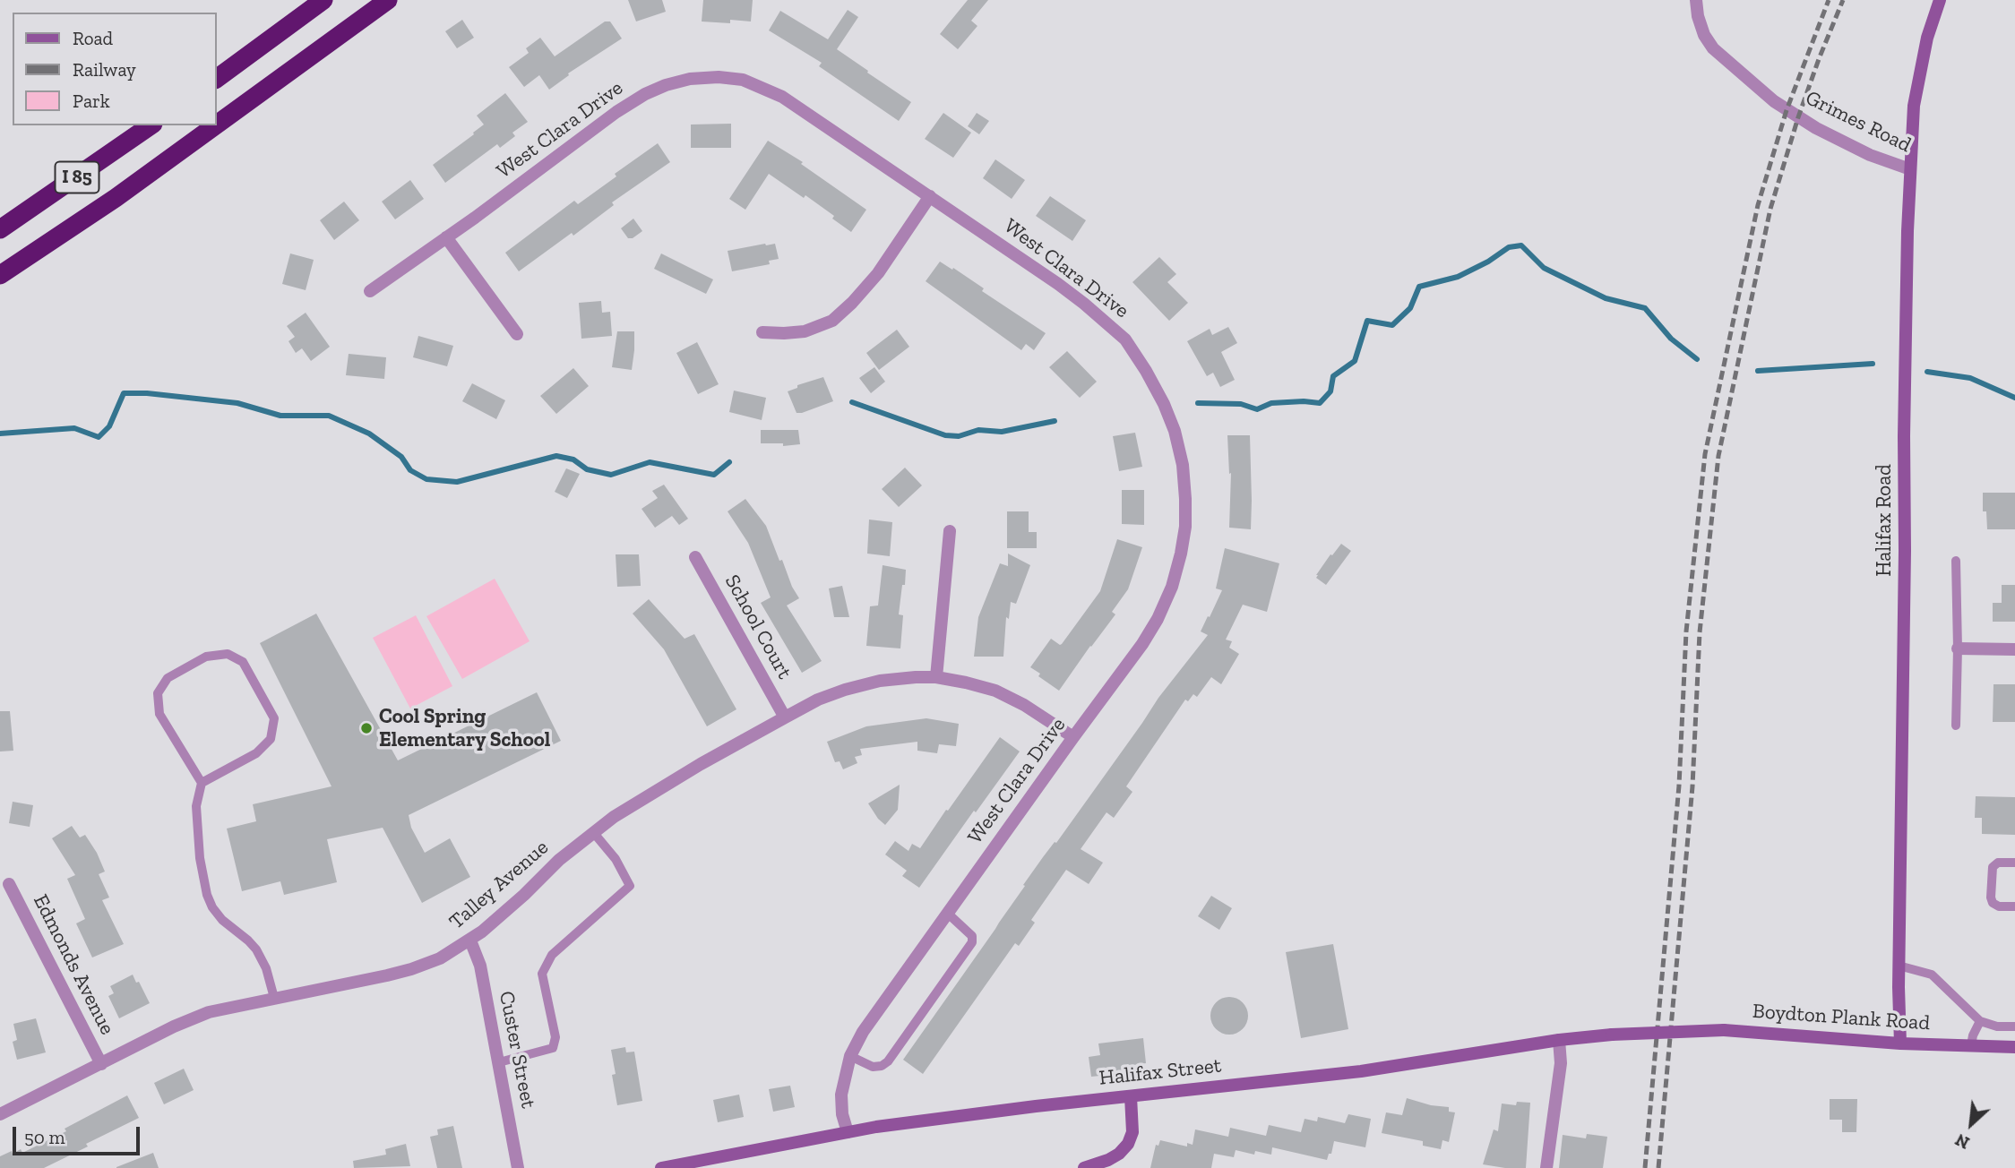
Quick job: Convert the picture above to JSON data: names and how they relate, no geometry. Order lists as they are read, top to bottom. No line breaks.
{"streets":{"highway":["I 85"],"main road":["Halifax Road","Boydton Plank Road","Halifax Street"],"street":["Grimes Road","West Clara Drive","School Court","Talley Avenue","Edmonds Avenue","Custer Street"]},"crossings":[["Grimes Road","Halifax Road"],["West Clara Drive","Talley Avenue"],["West Clara Drive","Halifax Street"],["Halifax Road","Boydton Plank Road"],["School Court","Talley Avenue"],["Talley Avenue","Edmonds Avenue"],["Talley Avenue","Custer Street"],["Boydton Plank Road","Halifax Street"]],"places":["Cool Spring Elementary School"],"legend":["Road","Railway","Park"],"scale_bar":"50 m","north":"bottom left"}
